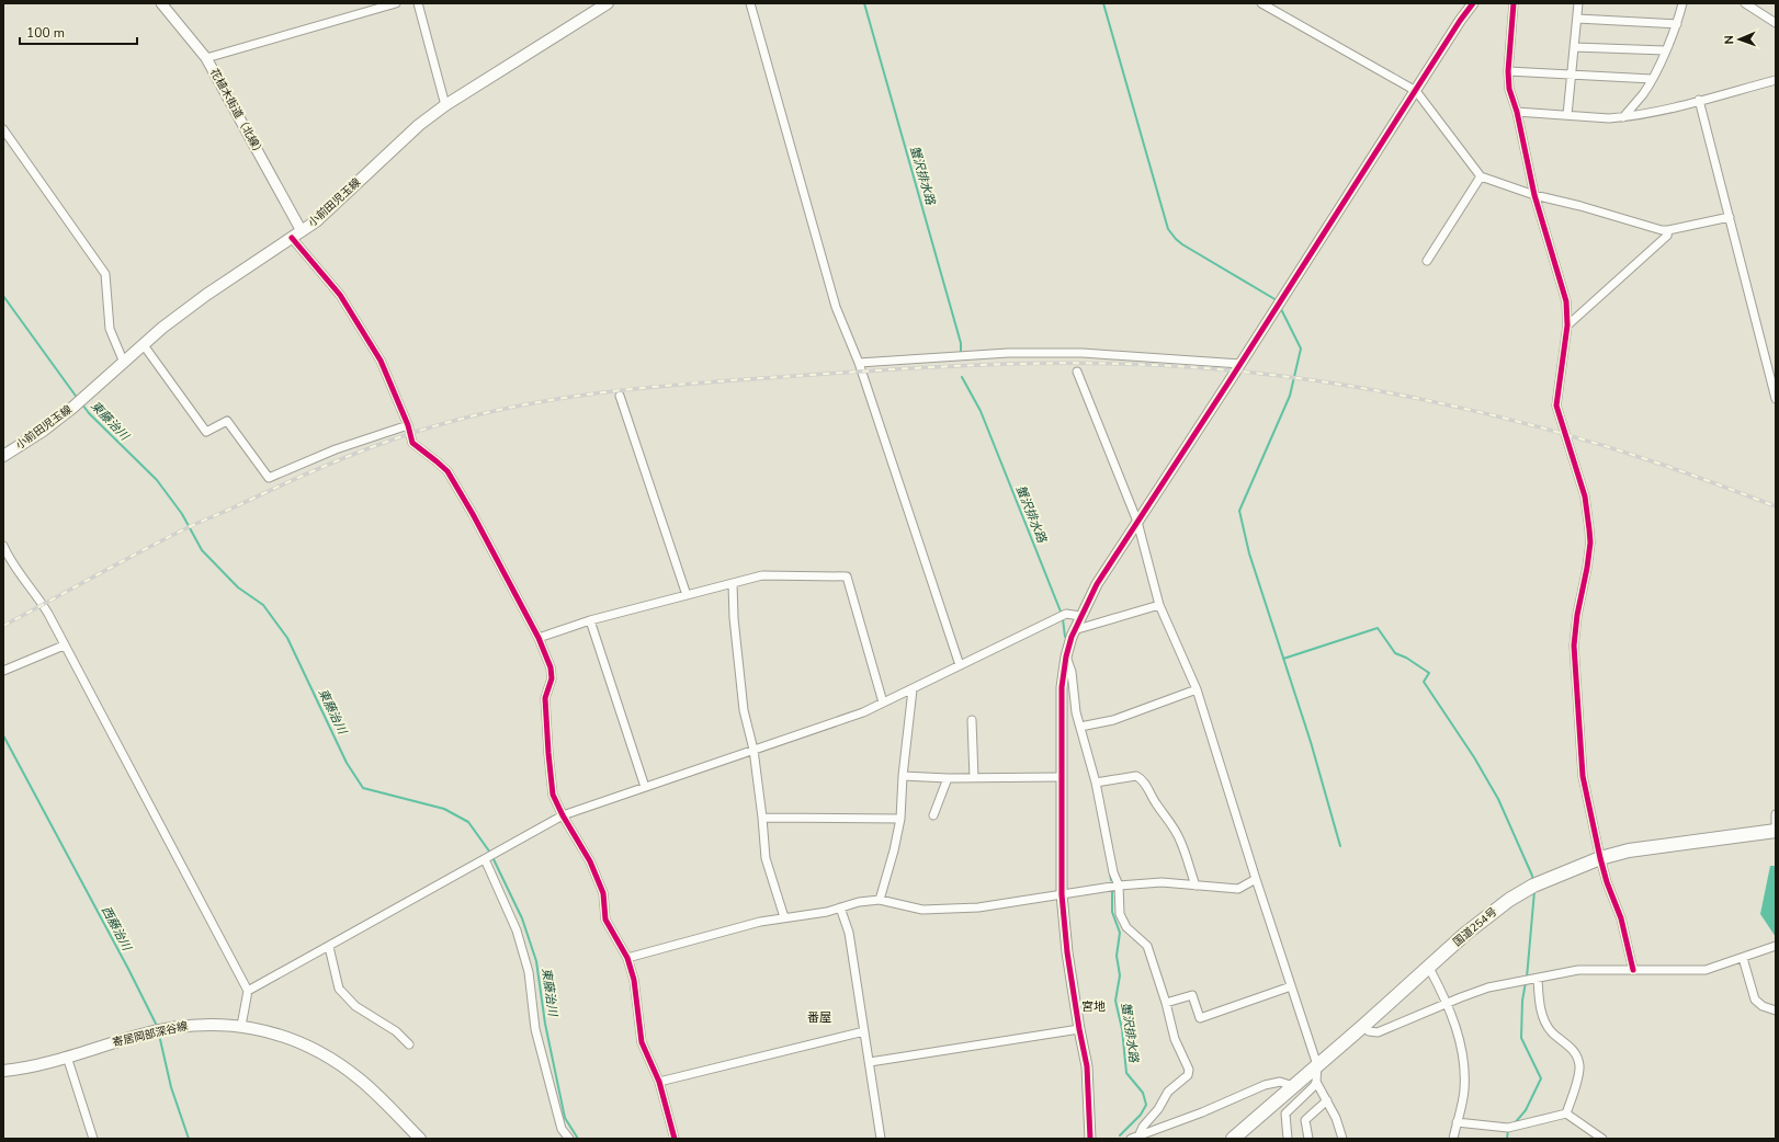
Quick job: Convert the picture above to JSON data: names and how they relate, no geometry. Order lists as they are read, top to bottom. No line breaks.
{"streets":{"highway":["国道254号"],"main road":["小前田児玉線","寄居岡部深谷線"],"street":["花植木街道（北線）"]},"crossings":[["花植木街道（北線）","小前田児玉線"]],"districts":["宮地","番屋"],"water":["蟹沢排水路","東藤治川","西藤治川"],"scale_bar":"100 m","north":"left"}
